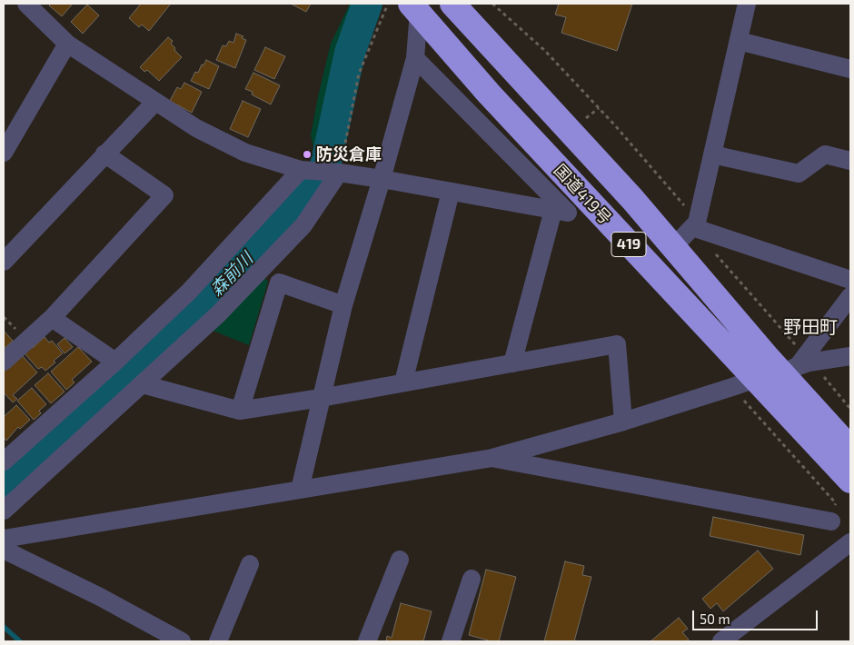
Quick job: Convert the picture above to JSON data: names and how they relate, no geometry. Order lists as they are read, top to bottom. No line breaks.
{"streets":{"highway":["国道419号","419"]},"districts":["野田町"],"water":["森前川"],"places":["防災倉庫"],"scale_bar":"50 m"}
